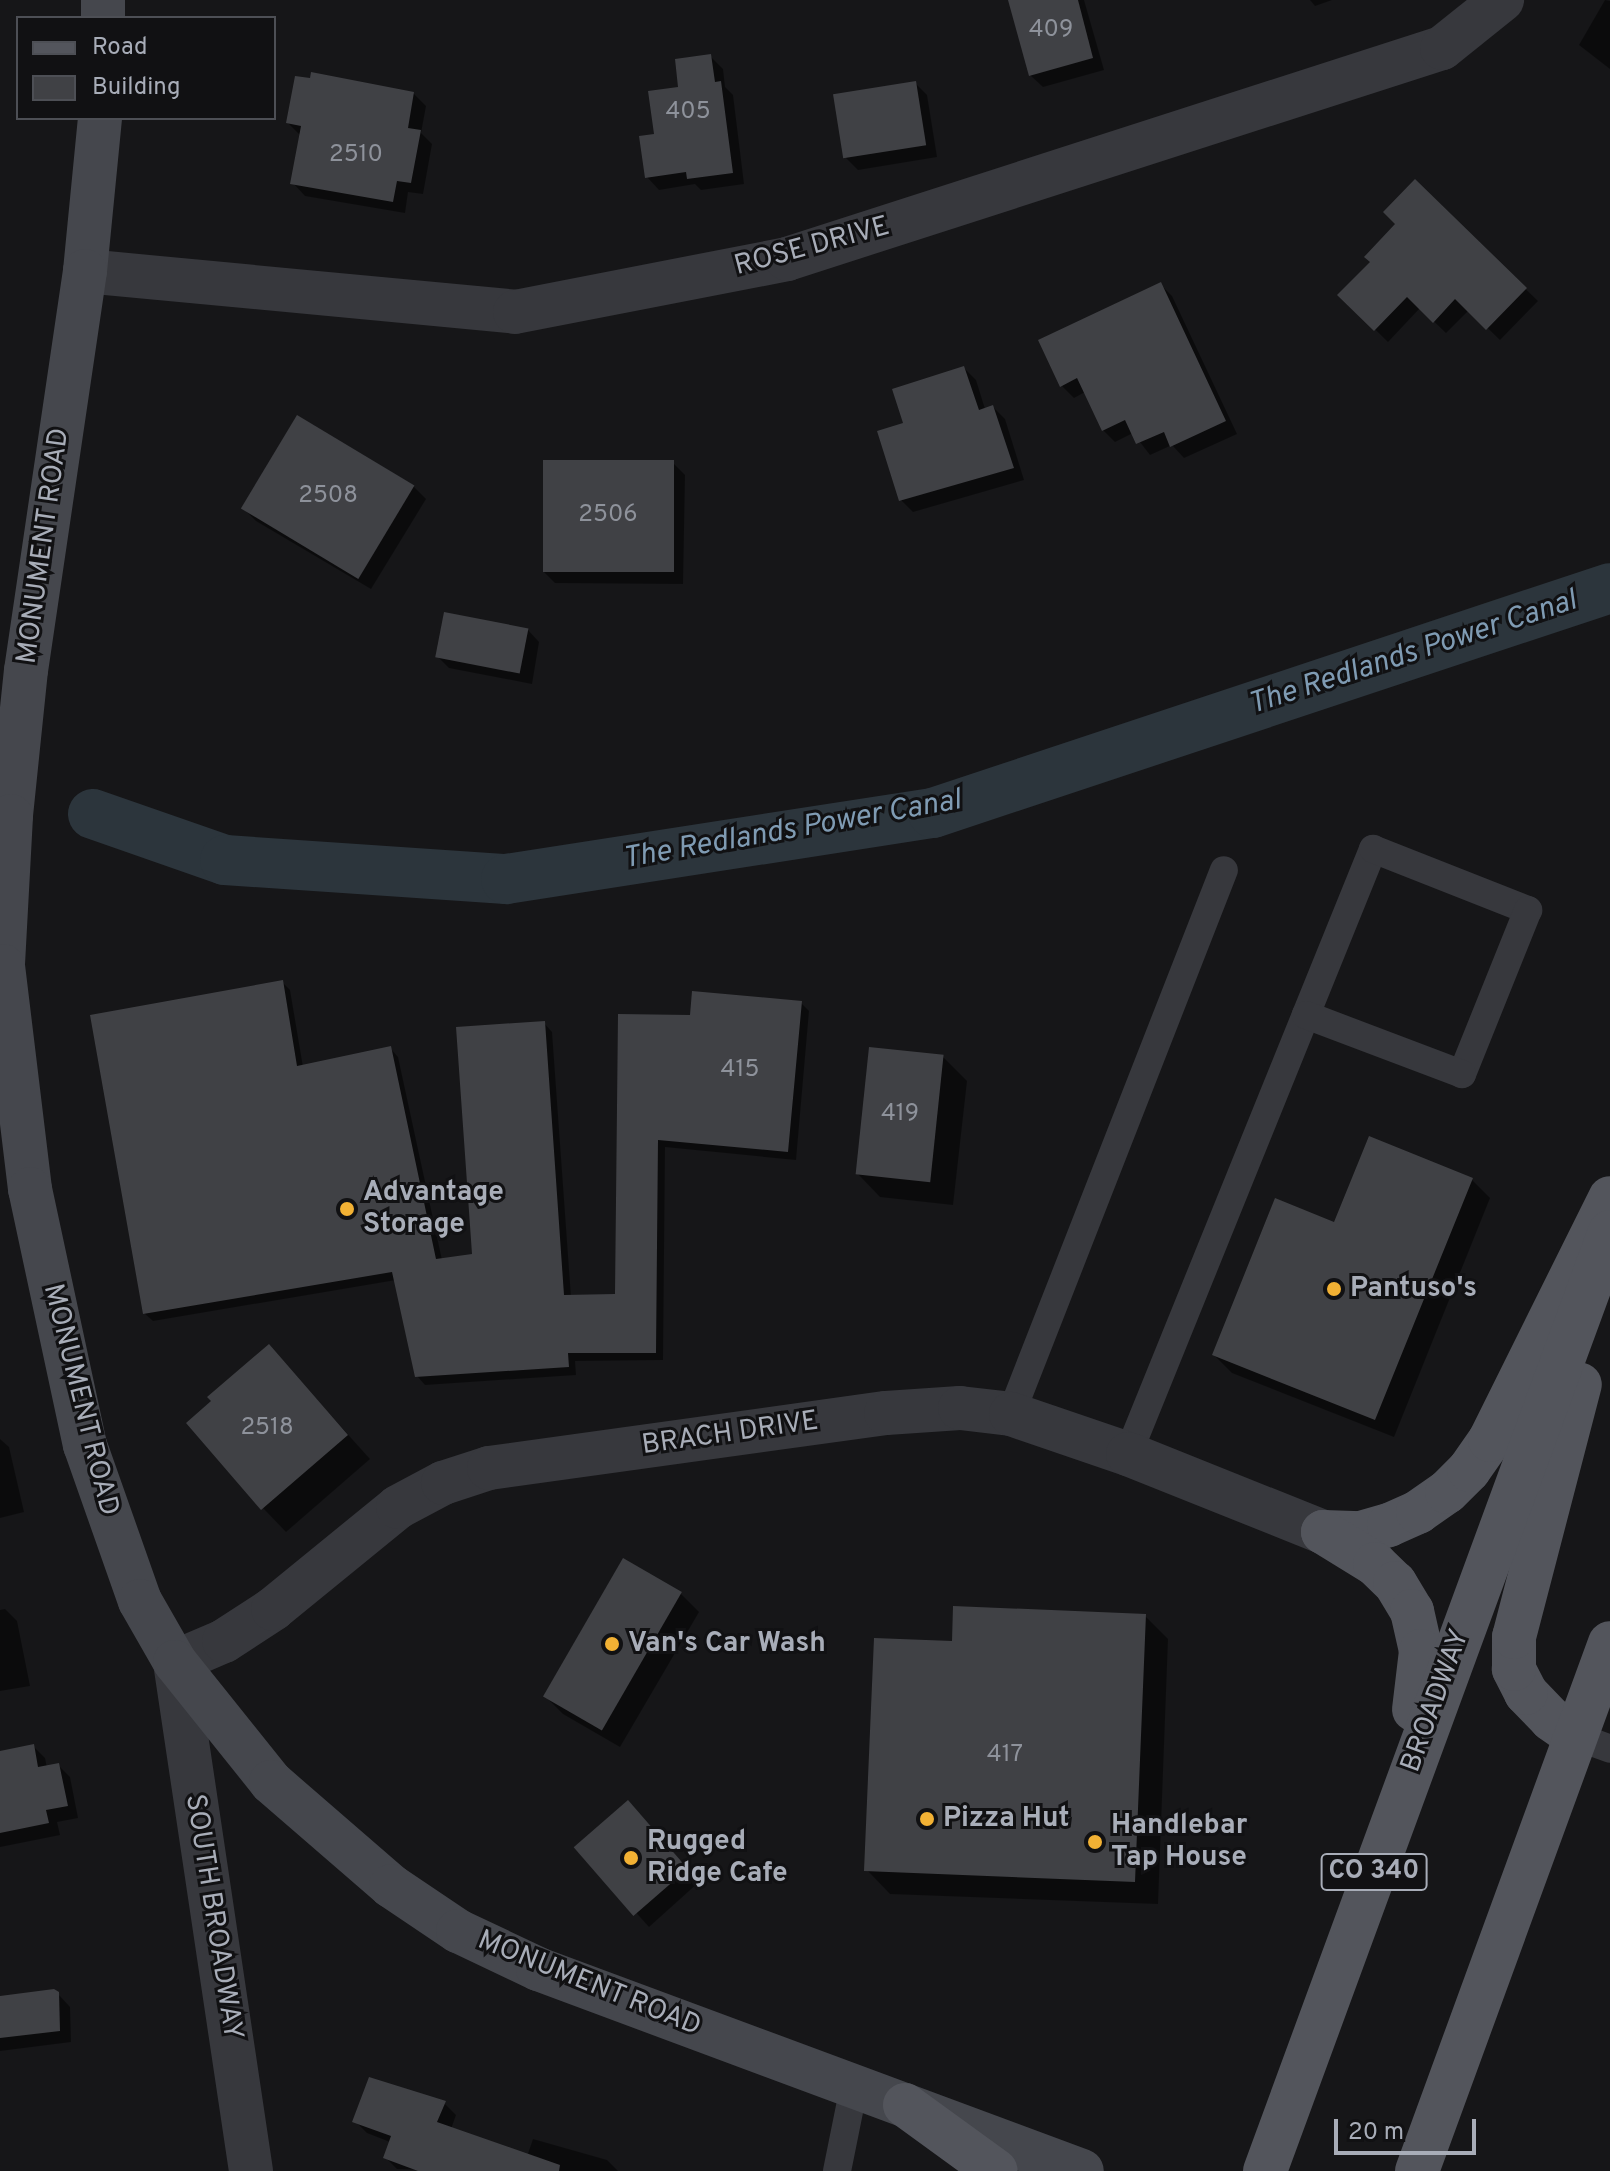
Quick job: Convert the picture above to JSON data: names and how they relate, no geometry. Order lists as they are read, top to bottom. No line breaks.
{"streets":{"main road":["MONUMENT ROAD","BROADWAY","CO 340"],"street":["ROSE DRIVE","BRACH DRIVE","SOUTH BROADWAY"]},"crossings":[["ROSE DRIVE","MONUMENT ROAD"],["MONUMENT ROAD","BRACH DRIVE"],["MONUMENT ROAD","SOUTH BROADWAY"],["BRACH DRIVE","SOUTH BROADWAY"]],"water":["The Redlands Power Canal"],"places":["Advantage Storage","Pantuso's","Van's Car Wash","Pizza Hut","Handlebar Tap House","Rugged Ridge Cafe"],"house_numbers":["409","405","2510","2508","2506","415","419","2518","417"],"legend":["Road","Building"],"scale_bar":"20 m"}
